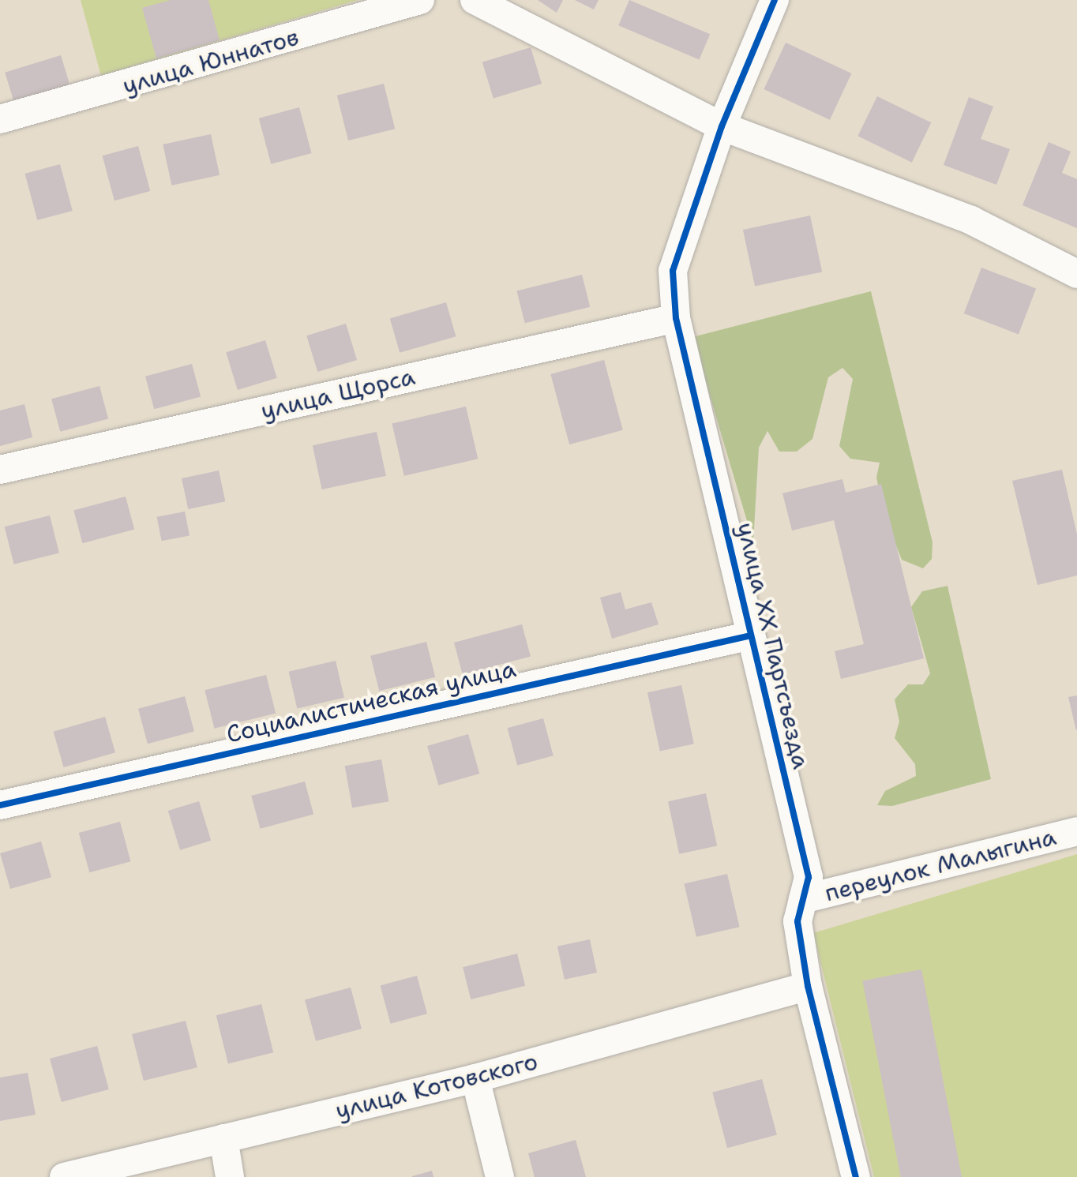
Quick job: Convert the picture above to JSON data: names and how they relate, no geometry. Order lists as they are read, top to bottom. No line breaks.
{"streets":{"street":["улица Юннатов","улица Щорса","улица XX Партсъезда","Социалистическая улица","переулок Малыгина","улица Котовского"]},"crossings":[["улица Щорса","улица XX Партсъезда"],["улица XX Партсъезда","Социалистическая улица"],["улица XX Партсъезда","переулок Малыгина"],["улица XX Партсъезда","улица Котовского"]]}
